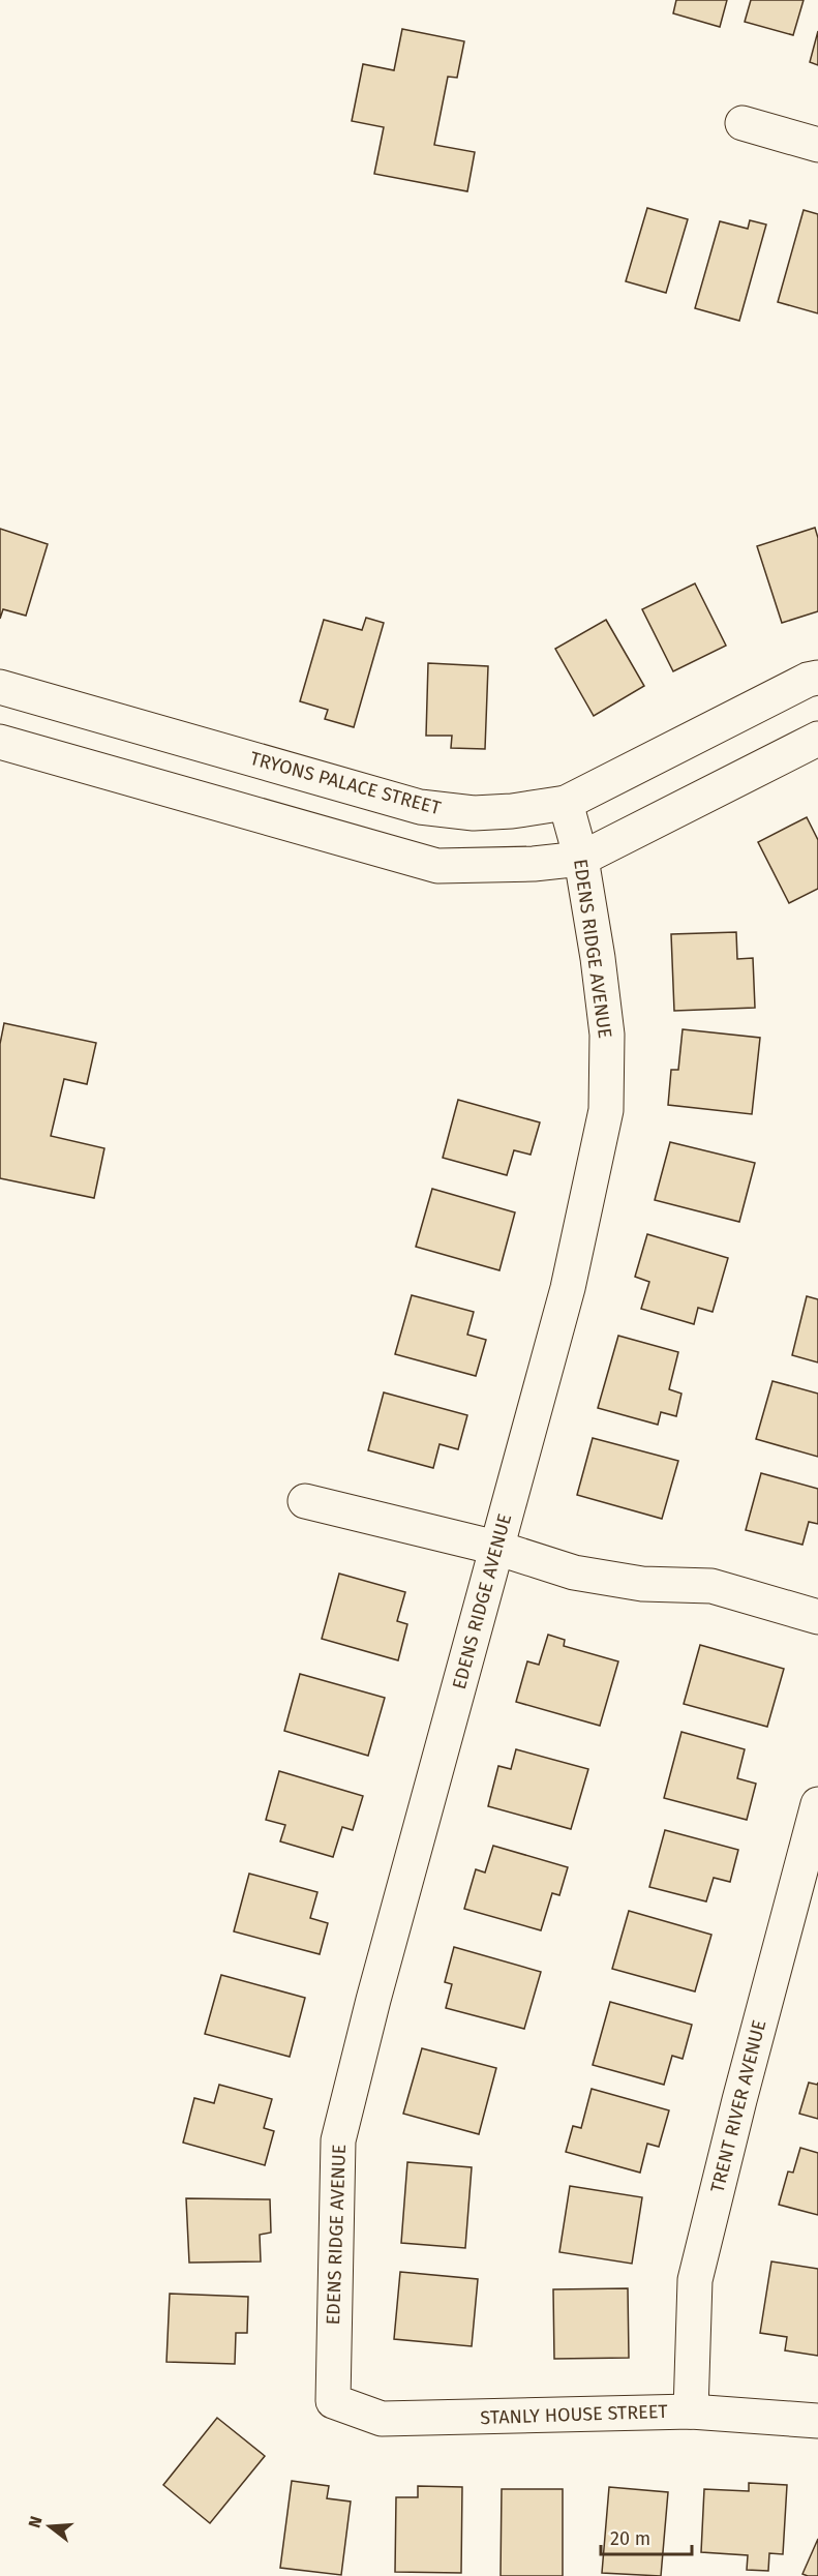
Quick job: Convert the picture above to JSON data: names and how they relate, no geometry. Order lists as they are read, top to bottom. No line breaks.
{"streets":{"street":["TRYONS PALACE STREET","EDENS RIDGE AVENUE","TRENT RIVER AVENUE","STANLY HOUSE STREET"]},"crossings":[["TRYONS PALACE STREET","EDENS RIDGE AVENUE"],["EDENS RIDGE AVENUE","STANLY HOUSE STREET"],["TRENT RIVER AVENUE","STANLY HOUSE STREET"]],"scale_bar":"20 m","north":"left"}
